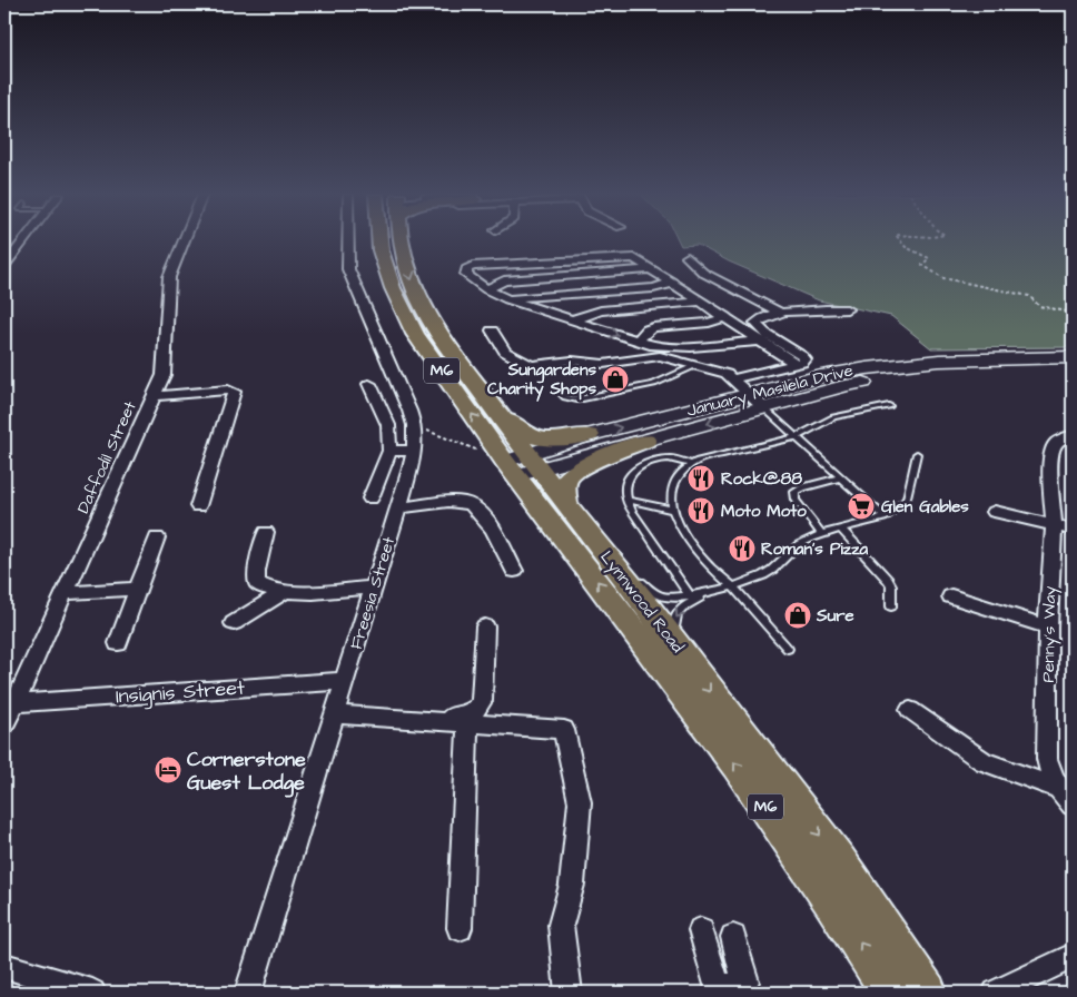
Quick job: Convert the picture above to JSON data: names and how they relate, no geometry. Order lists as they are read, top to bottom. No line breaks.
{"streets":{"main road":["M6","January Masilela Drive","Lynnwood Road"],"street":["Daffodil Street","Freesia Street","Penny's Way","Insignis Street"]},"crossings":[["January Masilela Drive","Lynnwood Road"],["Daffodil Street","Insignis Street"],["Freesia Street","Insignis Street"]],"places":{"shop":["Sungardens Charity Shops","Sure"],"restaurant":["Rock@88","Moto Moto","Roman's Pizza"],"supermarket":["Glen Gables"],"hotel":["Cornerstone Guest Lodge"]}}
